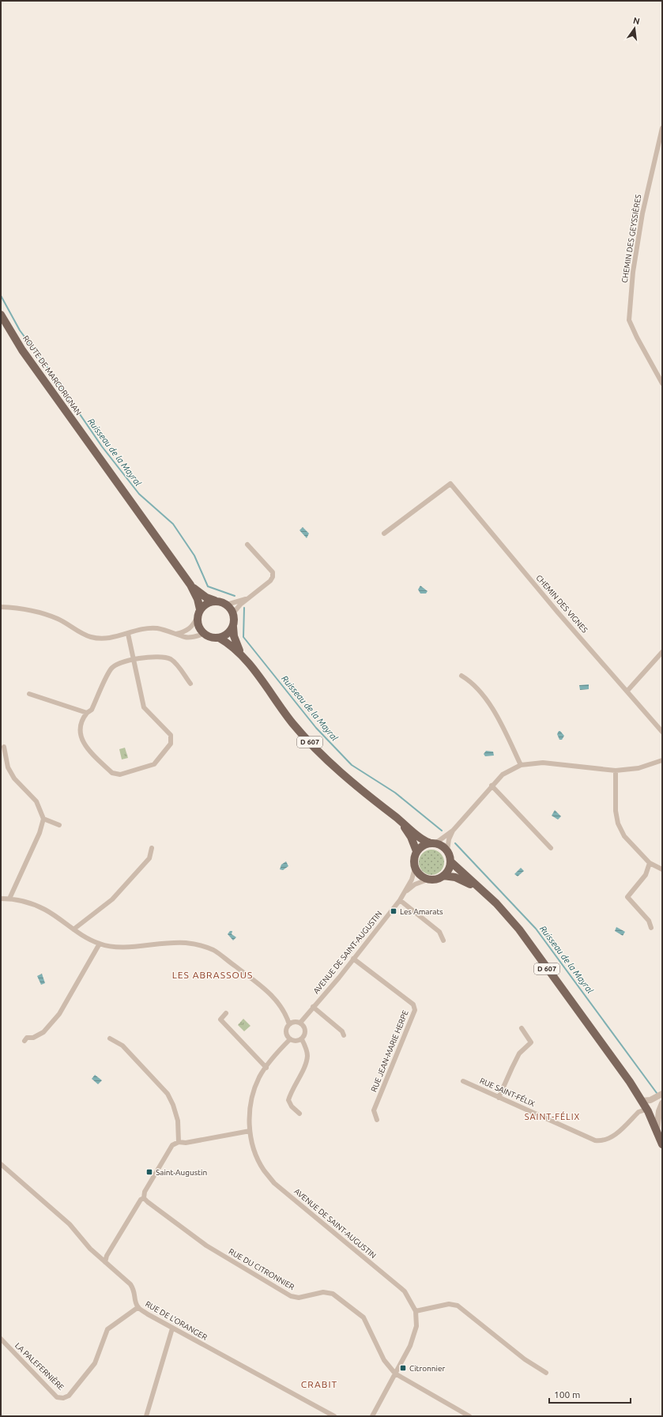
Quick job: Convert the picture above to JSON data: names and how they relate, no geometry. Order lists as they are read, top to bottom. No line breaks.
{"streets":{"main road":["ROUTE DE MARCORIGNAN","D 607"],"street":["CHEMIN DES GEYSSIÈRES","CHEMIN DES VIGNES","AVENUE DE SAINT-AUGUSTIN","RUE JEAN-MARIE HERPE","RUE SAINT-FÉLIX","RUE DU CITRONNIER","RUE DE L'ORANGER","LA PALEFERNIÈRE"]},"crossings":[["ROUTE DE MARCORIGNAN","D 607"],["D 607","AVENUE DE SAINT-AUGUSTIN"],["D 607","RUE SAINT-FÉLIX"],["AVENUE DE SAINT-AUGUSTIN","RUE JEAN-MARIE HERPE"],["AVENUE DE SAINT-AUGUSTIN","RUE DU CITRONNIER"],["RUE DE L'ORANGER","LA PALEFERNIÈRE"]],"districts":["LES ABRASSOUS","SAINT-FÉLIX","CRABIT"],"water":["Ruisseau de la Mayral"],"places":{"transit":["Les Amarats","Saint-Augustin","Citronnier"]},"scale_bar":"100 m","north":"top"}
